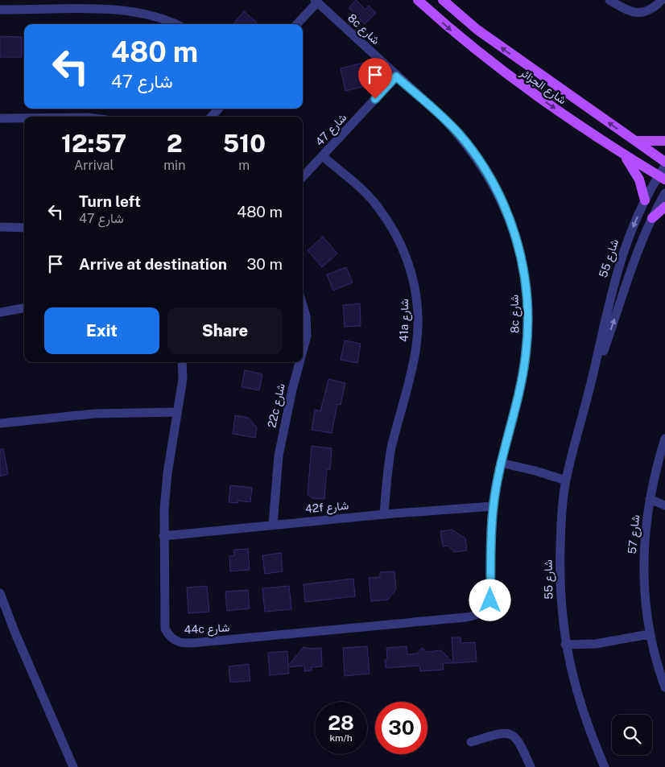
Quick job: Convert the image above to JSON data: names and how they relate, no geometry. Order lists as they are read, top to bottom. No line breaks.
{"streets":{"main road":["شارع الجزائر"],"street":["8c شارع","شارع 47","شارع 55","41a شارع","22c شارع","42f شارع","شارع 57","44c شارع"]},"crossings":[["8c شارع","شارع 47"],["8c شارع","42f شارع"],["8c شارع","44c شارع"],["شارع الجزائر","شارع 55"],["شارع 47","41a شارع"],["41a شارع","42f شارع"],["22c شارع","42f شارع"],["42f شارع","44c شارع"]],"page":{"turn":["480 m","شارع 47"],"eta":["12:57","Arrival","2","min","510","m"],"list":[{"name":"Turn left","note":"شارع 47","value":"480 m"},{"name":"Arrive at destination","value":"30 m"}],"buttons":["Exit","Share"],"speed":"28 km/h","limit":"30"}}
